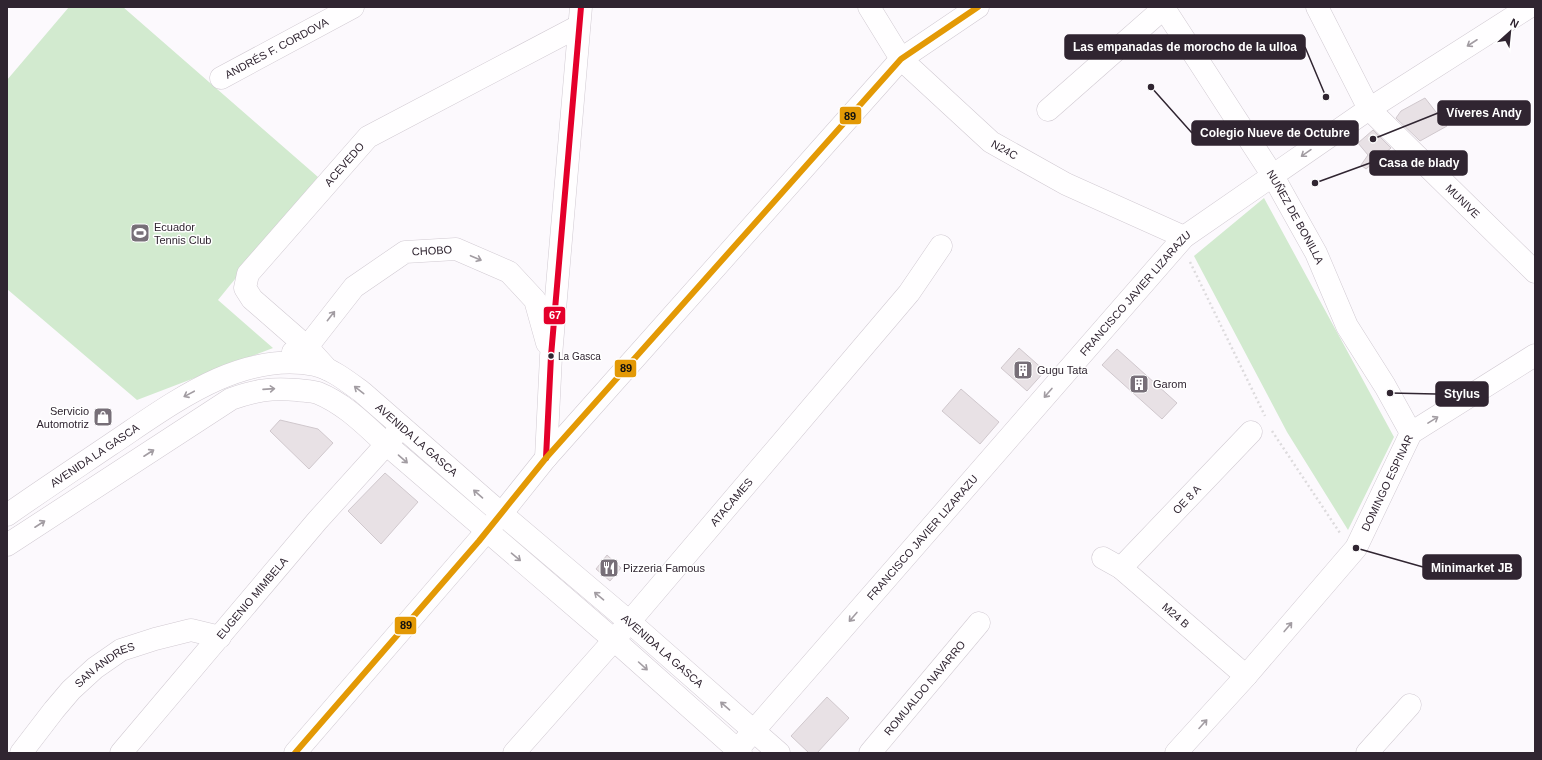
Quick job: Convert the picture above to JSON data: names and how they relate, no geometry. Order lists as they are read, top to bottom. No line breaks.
{"streets":{"street":["ANDRÉS F. CORDOVA","N24C","ACEVEDO","MUNIVE","NUÑEZ DE BONILLA","CHOBO","FRANCISCO JAVIER LIZARAZU","AVENIDA LA GASCA","DOMINGO ESPINAR","OE 8 A","ATACAMES","EUGENIO MIMBELA","M24 B","SAN ANDRES","ROMUALDO NAVARRO"]},"crossings":[["N24C","FRANCISCO JAVIER LIZARAZU"],["ACEVEDO","CHOBO"],["ACEVEDO","AVENIDA LA GASCA"],["MUNIVE","FRANCISCO JAVIER LIZARAZU"],["NUÑEZ DE BONILLA","FRANCISCO JAVIER LIZARAZU"],["NUÑEZ DE BONILLA","DOMINGO ESPINAR"],["FRANCISCO JAVIER LIZARAZU","AVENIDA LA GASCA"],["AVENIDA LA GASCA","ATACAMES"],["AVENIDA LA GASCA","EUGENIO MIMBELA"],["DOMINGO ESPINAR","M24 B"],["OE 8 A","M24 B"],["EUGENIO MIMBELA","SAN ANDRES"]],"one_way":["FRANCISCO JAVIER LIZARAZU","DOMINGO ESPINAR"],"places":{"other":["Colegio Nueve de Octubre","Las empanadas de morocho de la ulloa","Víveres Andy","Casa de blady","La Gasca","Stylus","Minimarket JB"],"sports":["Ecuador Tennis Club"],"building":["Gugu Tata","Garom"],"shop":["Servicio Automotriz"],"restaurant":["Pizzeria Famous"]},"lines":["transit line 67","transit line 89"],"north":"top right"}
